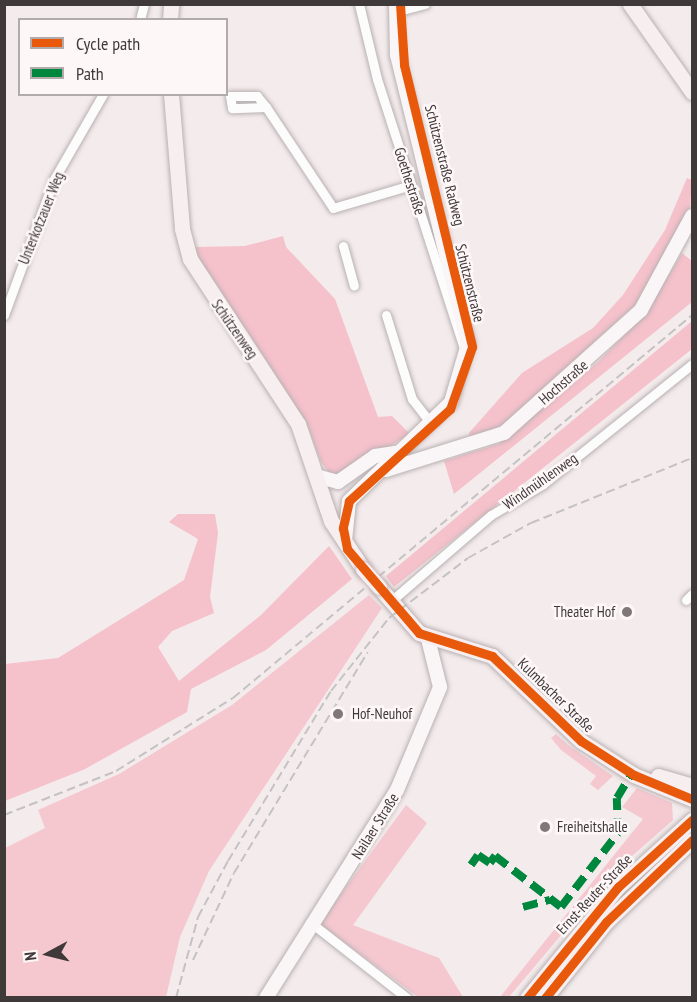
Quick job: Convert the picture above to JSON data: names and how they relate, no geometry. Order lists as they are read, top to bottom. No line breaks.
{"streets":{"main road":["Schützenweg","Kulmbacher Straße","Ernst-Reuter-Straße"],"street":["Goethestraße","Unterkotzauer Weg","Schützenstraße","Hochstraße","Windmühlenweg","Nailaer Straße"],"cycle path":["Schützenstraße Radweg"]},"crossings":[["Goethestraße","Schützenstraße"],["Schützenstraße","Schützenweg"],["Schützenstraße","Hochstraße"],["Kulmbacher Straße","Nailaer Straße"]],"places":["Theater Hof","Hof-Neuhof","Freiheitshalle"],"legend":["Cycle path","Path"],"north":"left"}
